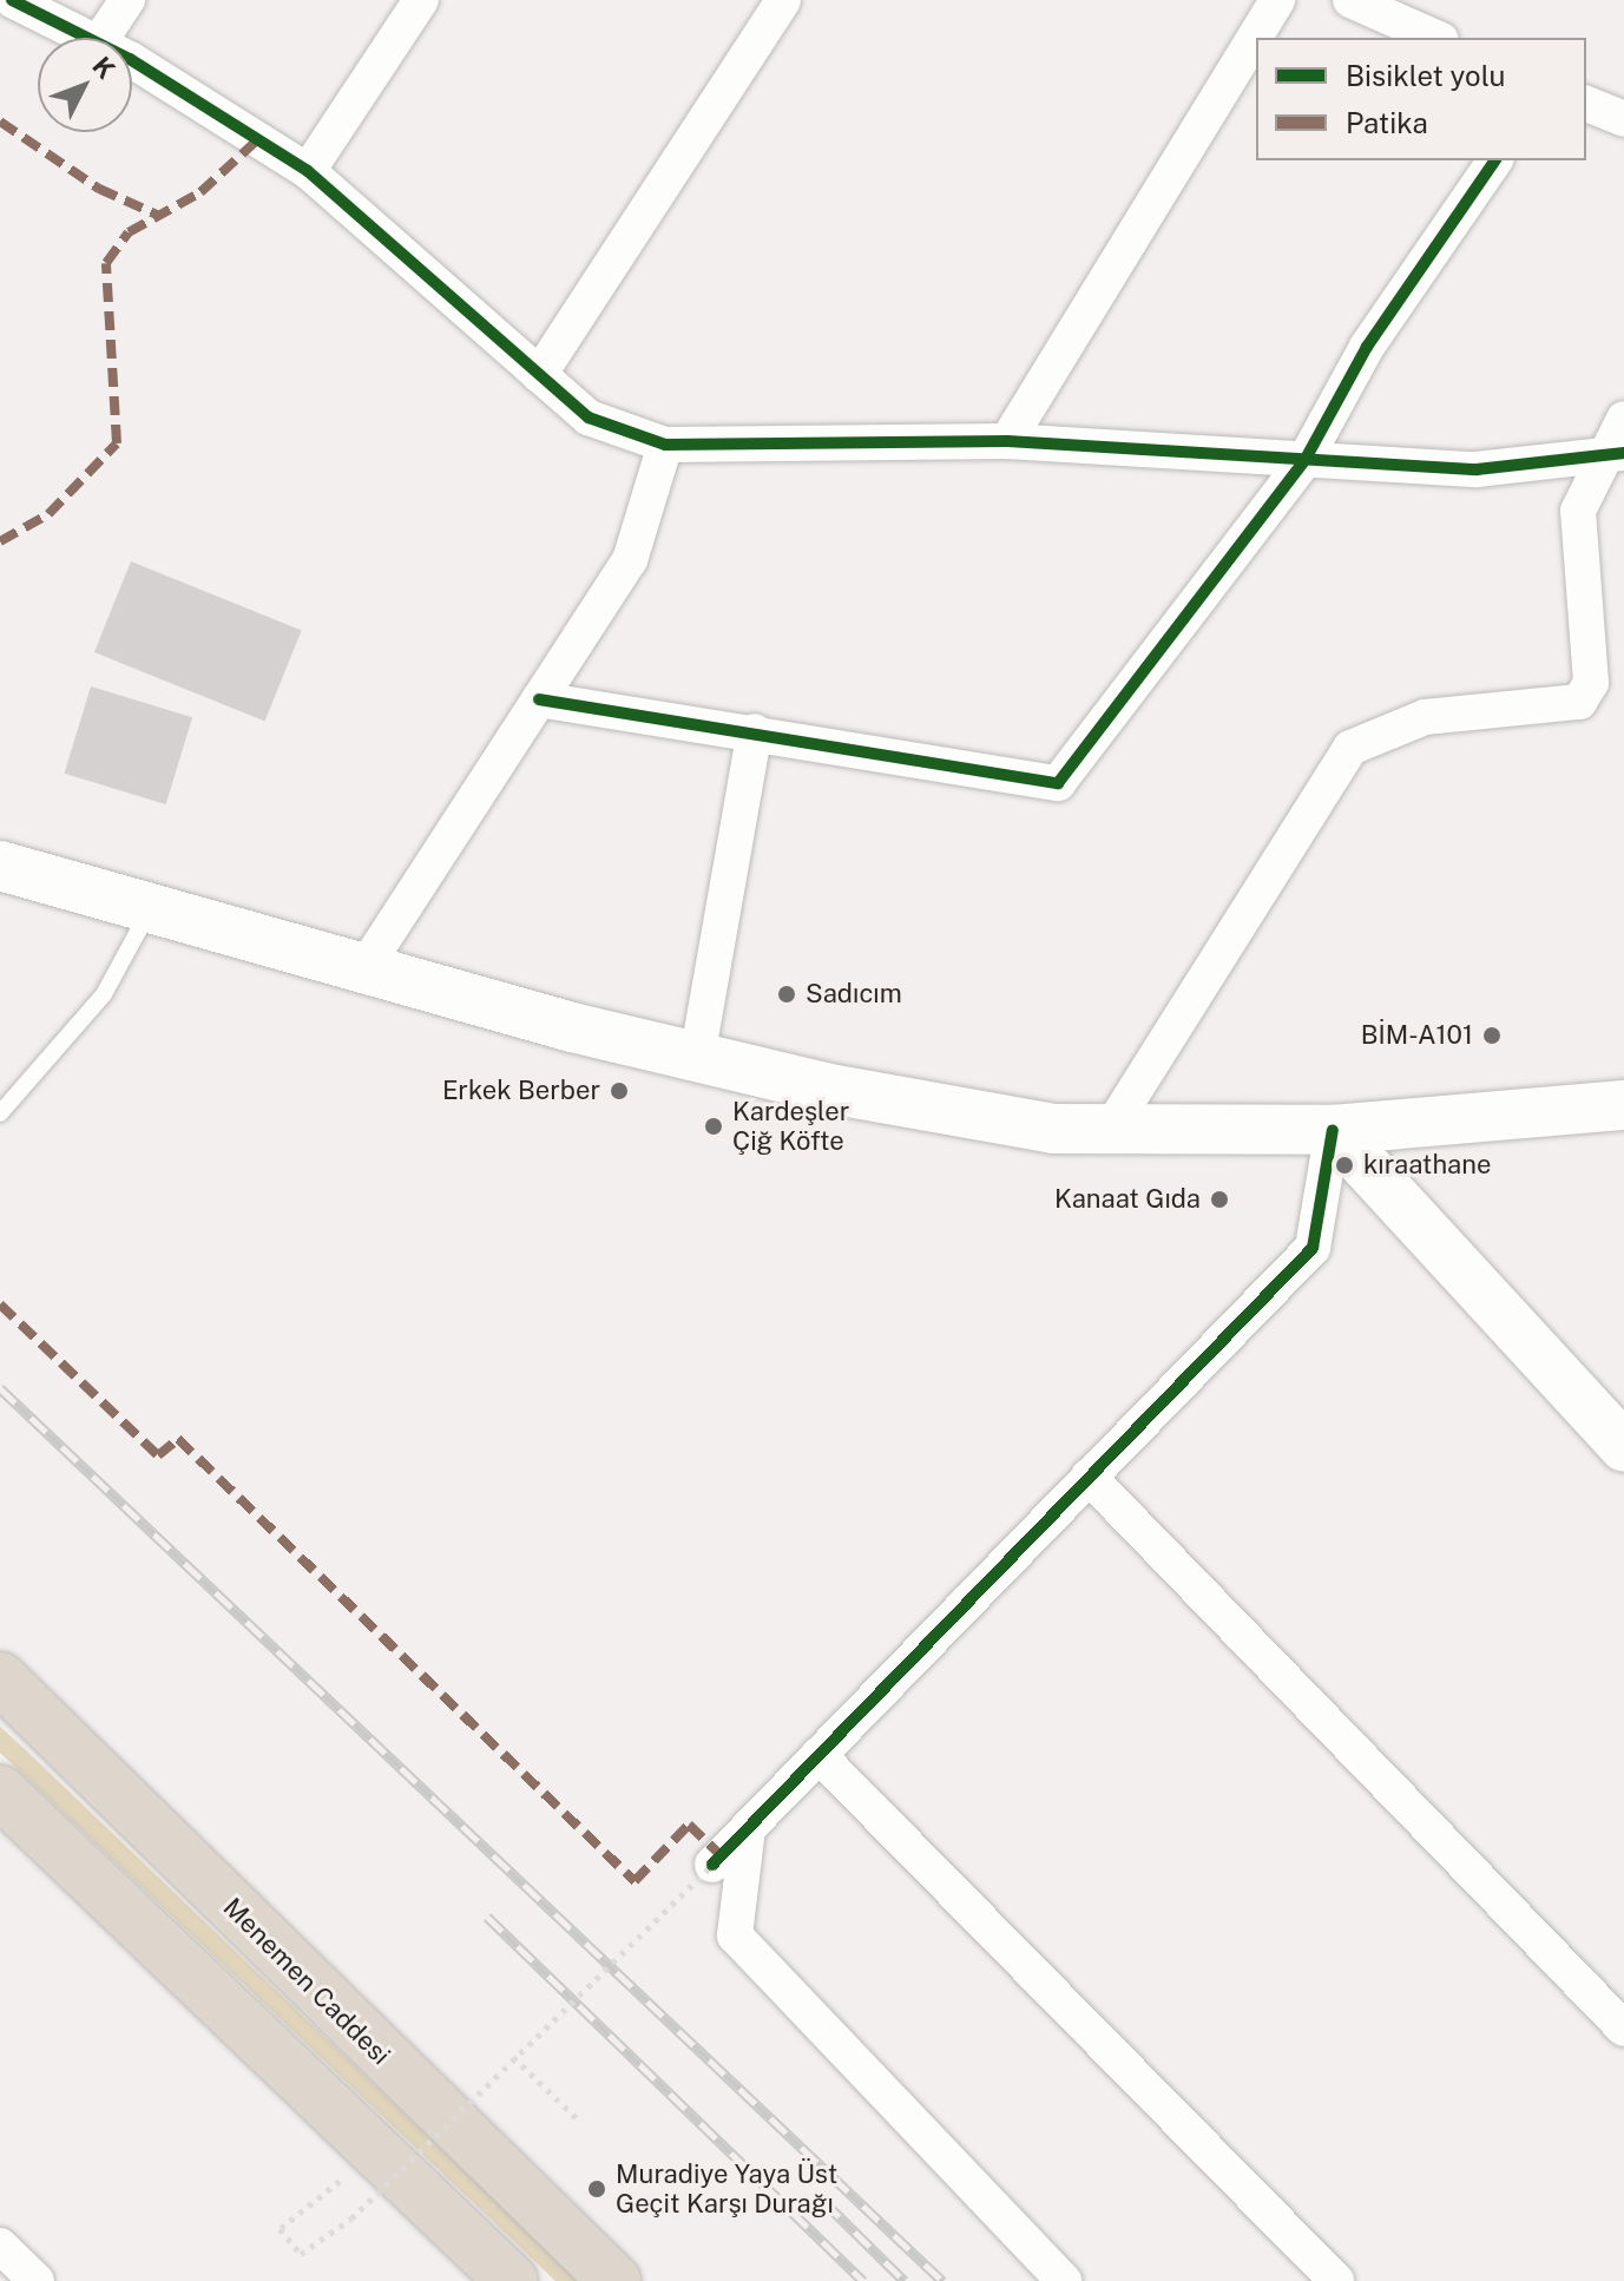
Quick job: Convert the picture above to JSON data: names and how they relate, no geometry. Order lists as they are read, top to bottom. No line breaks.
{"streets":{"highway":["Menemen Caddesi"]},"places":["Sadıcım","BİM-A101","Erkek Berber","Kardeşler Çiğ Köfte","kıraathane","Kanaat Gıda","Muradiye Yaya Üst Geçit Karşı Durağı"],"legend":["Bisiklet yolu","Patika"],"north":"top right"}
